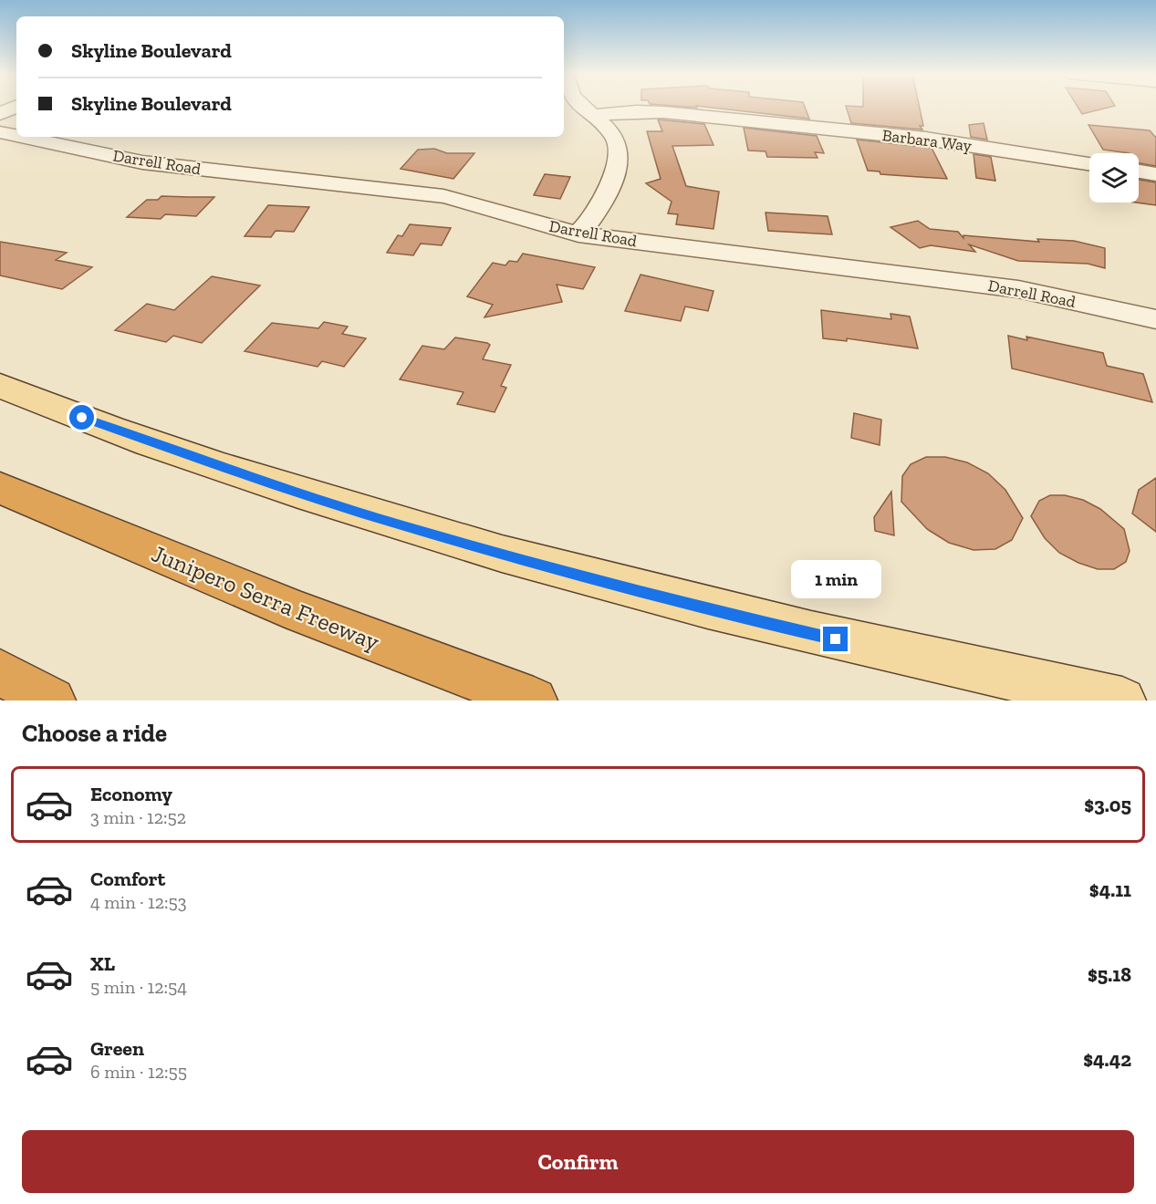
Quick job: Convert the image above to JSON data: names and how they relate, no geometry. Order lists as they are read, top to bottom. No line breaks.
{"streets":{"highway":["Junipero Serra Freeway"],"street":["Barbara Way","Darrell Road"]},"page":{"banner":["Skyline Boulevard","Skyline Boulevard"],"bubble":"1 min","heading":"Choose a ride","list":[{"name":"Economy","note":"3 min · 12:52","value":"$3.05"},{"name":"Comfort","note":"4 min · 12:53","value":"$4.11"},{"name":"XL","note":"5 min · 12:54","value":"$5.18"},{"name":"Green","note":"6 min · 12:55","value":"$4.42"}],"buttons":"Confirm"}}
